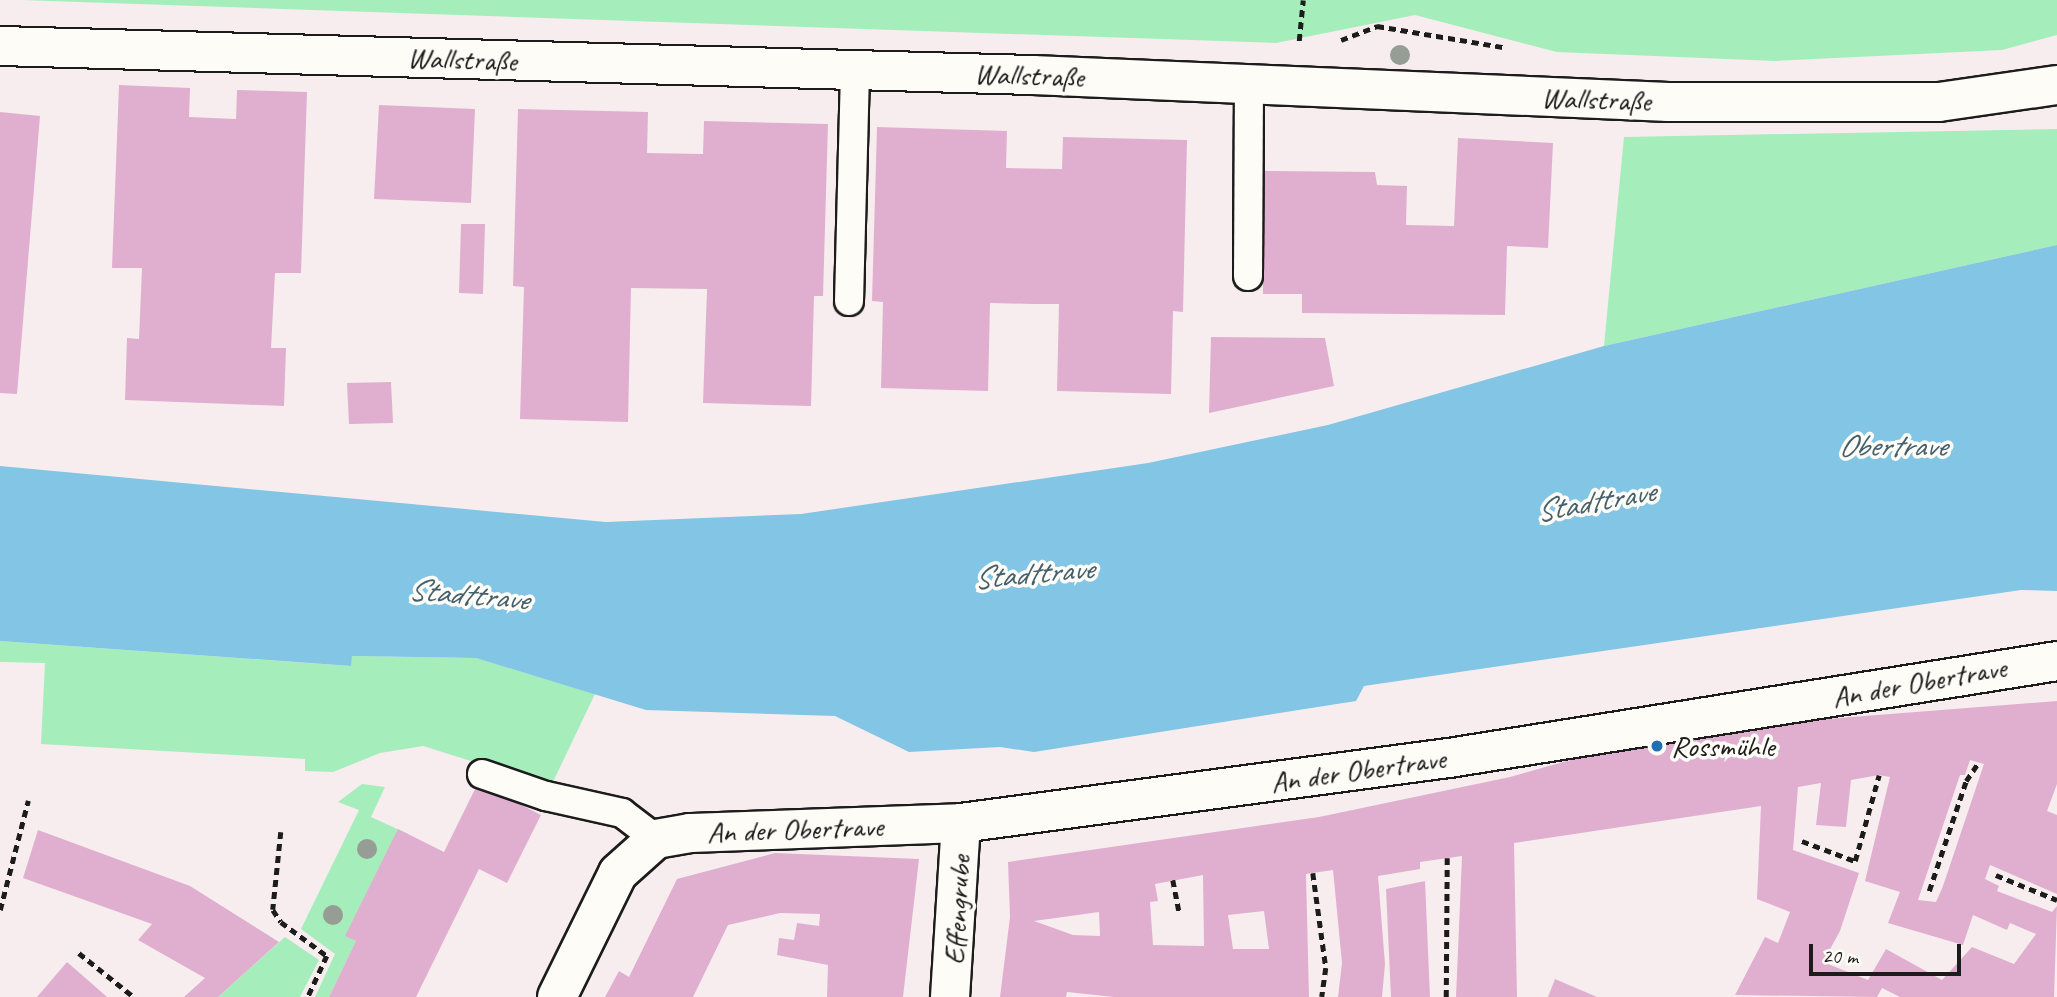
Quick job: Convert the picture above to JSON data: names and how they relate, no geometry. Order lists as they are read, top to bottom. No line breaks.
{"streets":{"main road":["Wallstraße","An der Obertrave","Effengrube"]},"crossings":[["An der Obertrave","Effengrube"]],"water":["Obertrave","Stadttrave"],"places":["Rossmühle"],"scale_bar":"20 m"}
